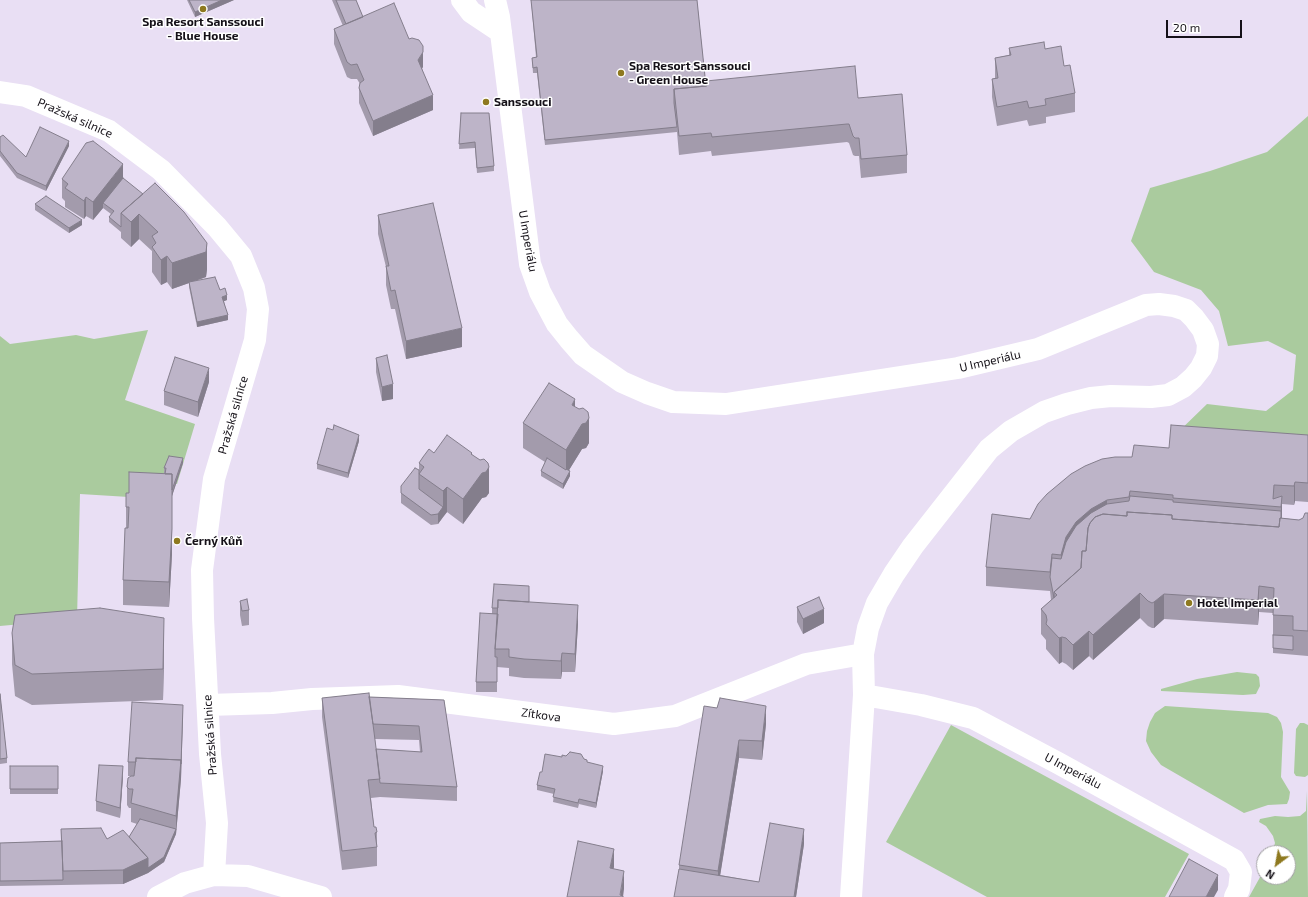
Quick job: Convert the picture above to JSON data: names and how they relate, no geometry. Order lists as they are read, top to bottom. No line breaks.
{"streets":{"street":["Pražská silnice","U Imperiálu","Zítkova"]},"crossings":[["Pražská silnice","Zítkova"],["U Imperiálu","Zítkova"]],"places":["Spa Resort Sanssouci - Blue House","Spa Resort Sanssouci - Green House","Sanssouci","Černý Kůň","Hotel Imperial"],"scale_bar":"20 m","north":"bottom left"}
